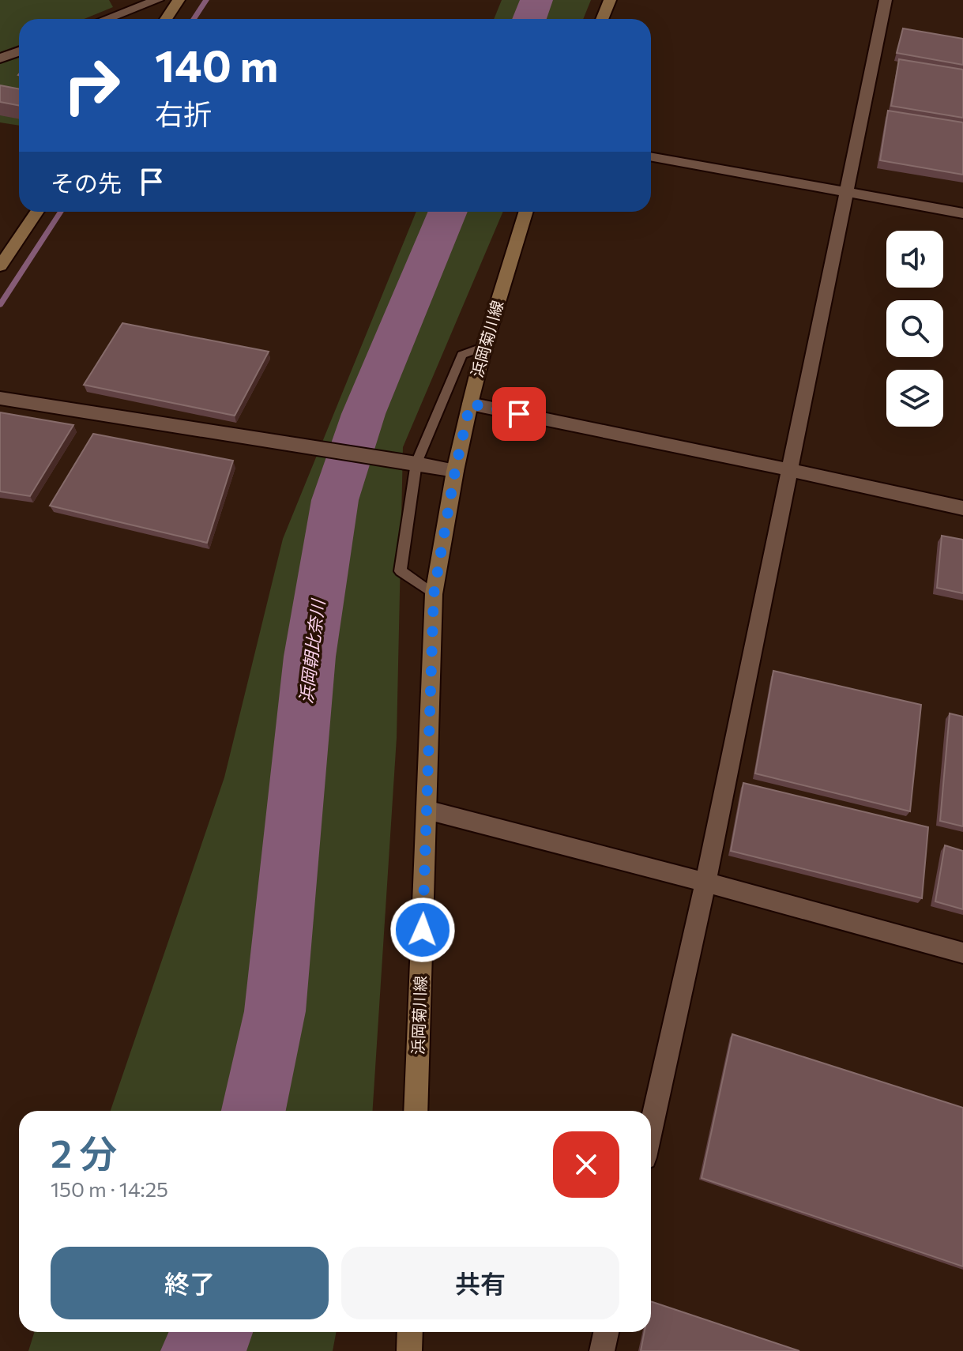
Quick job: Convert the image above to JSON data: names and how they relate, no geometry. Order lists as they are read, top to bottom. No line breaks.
{"streets":{"main road":["浜岡菊川線"]},"water":["浜岡朝比奈川"],"page":{"turn":["140 m","右折"],"then":"その先","heading":["2 分","150 m · 14:25"],"buttons":["終了","共有"]}}
